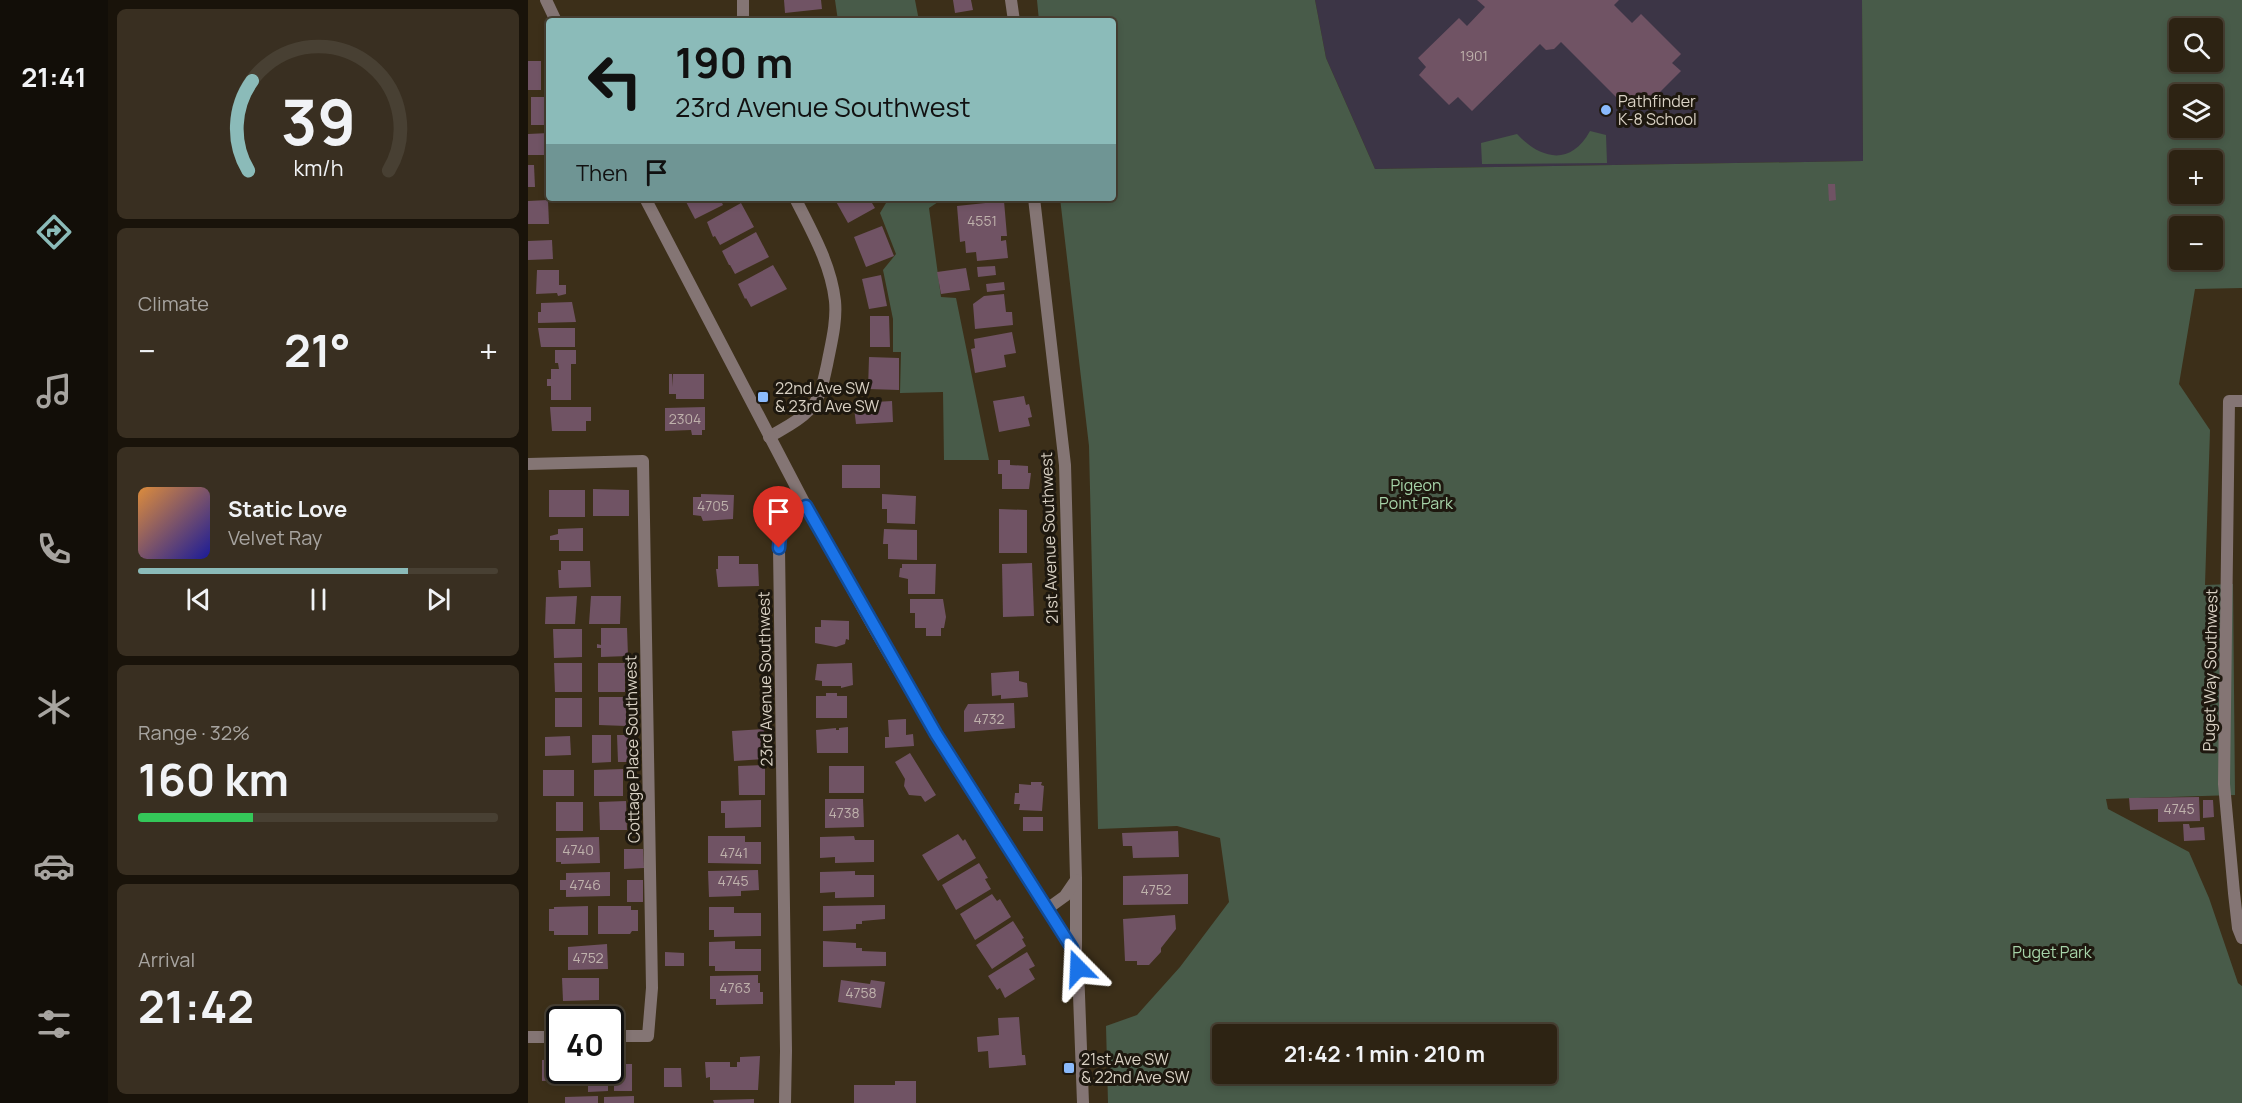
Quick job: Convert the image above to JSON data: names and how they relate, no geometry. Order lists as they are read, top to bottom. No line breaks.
{"streets":{"street":["21st Avenue Southwest","Puget Way Southwest","23rd Avenue Southwest","Cottage Place Southwest"]},"parks":["Pigeon Point Park","Puget Park"],"places":{"other":["Pathfinder K-8 School"],"transit":["22nd Ave SW & 23rd Ave SW","21st Ave SW & 22nd Ave SW"]},"house_numbers":["1901","4551","2304","4705","4732","4745","4738","4740","4741","4745","4746","4752","4752","4763","4758"],"page":{"tabs":"21:41","map_buttons":["+","−"],"turn":["190 m","23rd Avenue Southwest"],"then":"Then","tile":["Climate",["Range · 32%","160 km"],["Arrival","21:42"]],"heat":["−","21°","+"],"song":["Static Love","Velvet Ray"],"limit":"40","trip":"21:42 · 1 min · 210 m","gauge":["39","km/h"]}}
